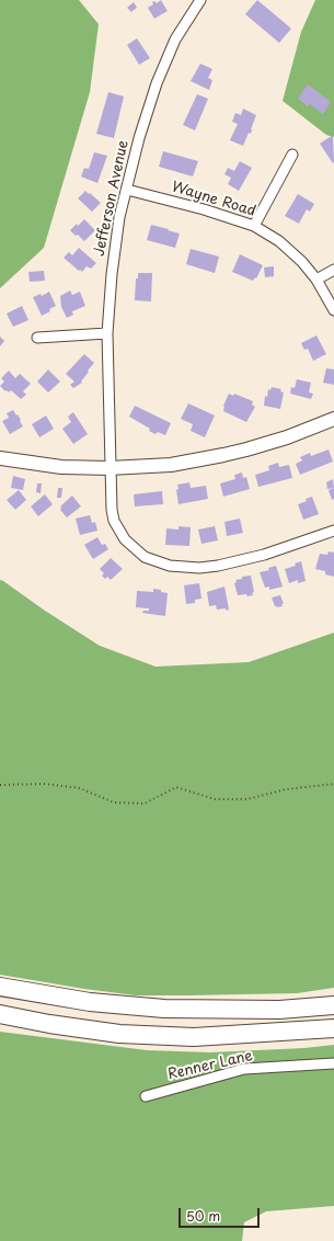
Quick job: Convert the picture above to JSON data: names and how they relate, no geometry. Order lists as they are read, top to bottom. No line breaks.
{"streets":{"street":["Jefferson Avenue","Wayne Road","Renner Lane"]},"crossings":[["Jefferson Avenue","Wayne Road"]],"scale_bar":"50 m"}
